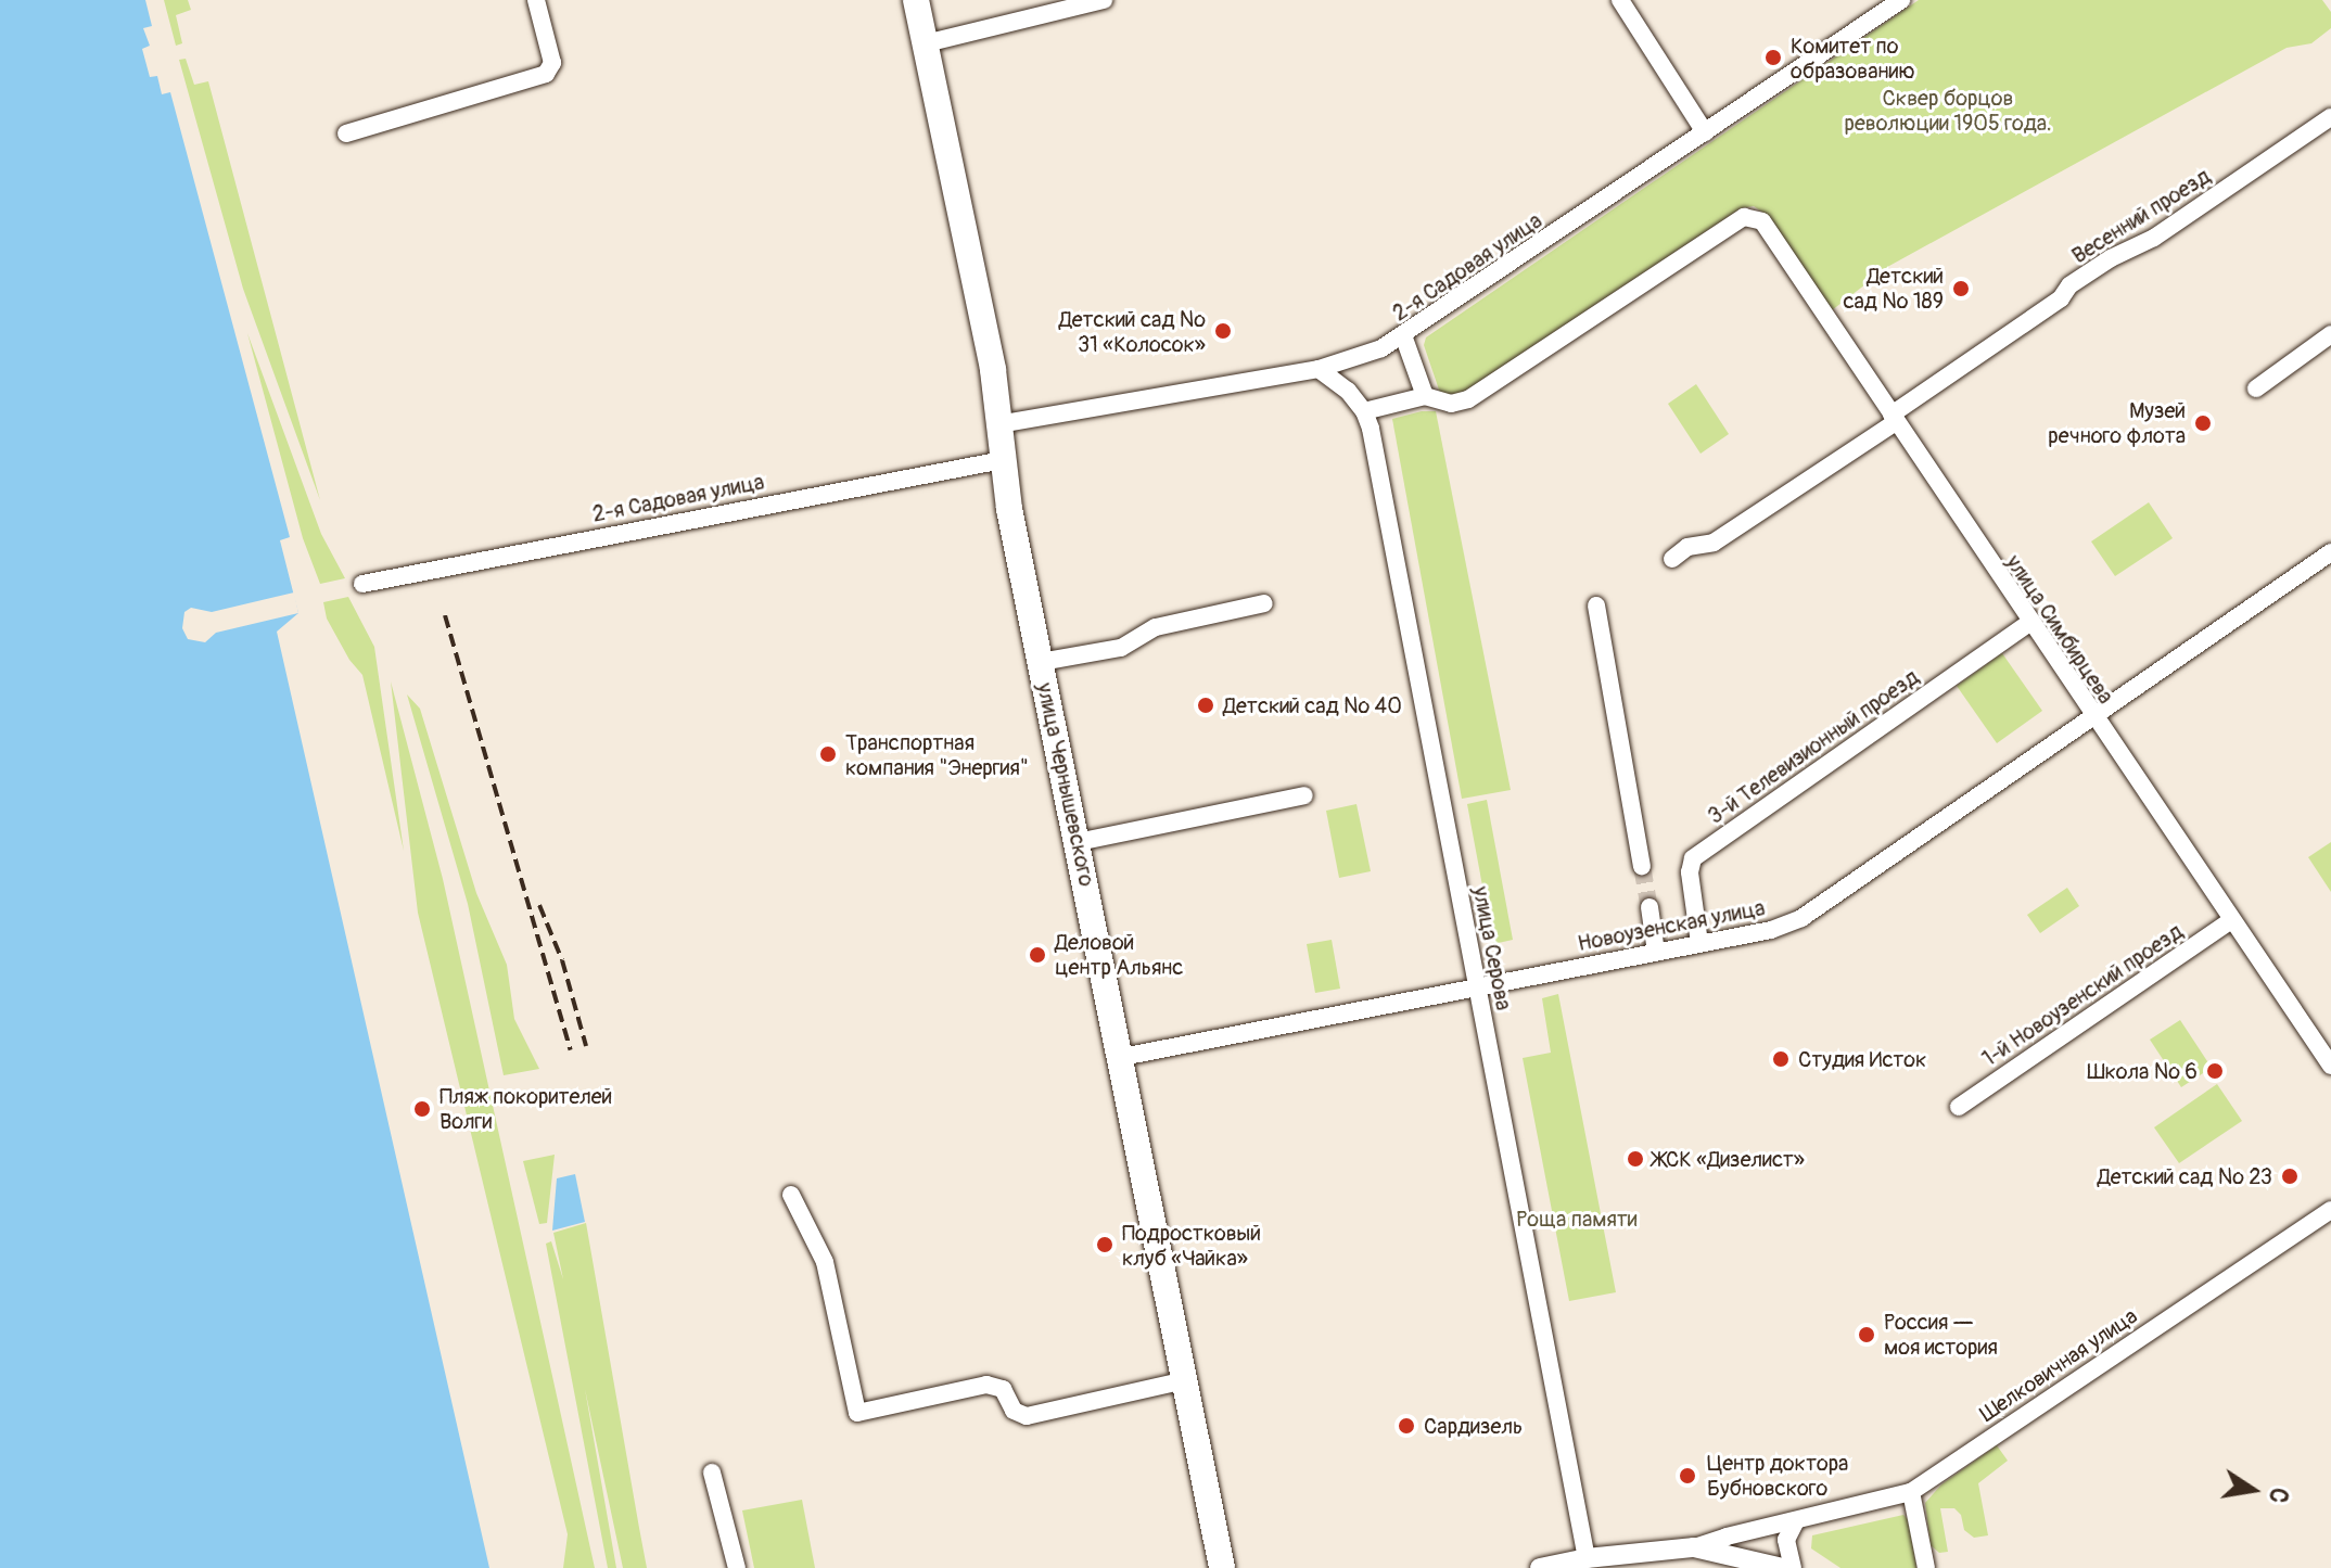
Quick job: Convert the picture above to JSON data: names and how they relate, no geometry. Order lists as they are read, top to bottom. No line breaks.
{"streets":{"main road":["улица Чернышевского"],"street":["Весенний проезд","2-я Садовая улица","улица Симбирцева","3-й Телевизионный проезд","Новоузенская улица","улица Серова","1-й Новоузенский проезд","Шелковичная улица"]},"crossings":[["Весенний проезд","улица Симбирцева"],["2-я Садовая улица","улица Чернышевского"],["улица Симбирцева","3-й Телевизионный проезд"],["улица Симбирцева","Новоузенская улица"],["улица Симбирцева","1-й Новоузенский проезд"],["3-й Телевизионный проезд","Новоузенская улица"],["улица Чернышевского","Новоузенская улица"],["Новоузенская улица","улица Серова"],["улица Серова","Шелковичная улица"]],"parks":["Сквер борцов революции 1905 года.","Роща памяти"],"places":["Комитет по образованию","Детский сад № 189","Детский сад № 31 «Колосок»","Музей речного флота","Детский сад № 40","Транспортная компания \"Энергия\"","Деловой центр Альянс","Студия Исток","Школа № 6","Пляж покорителей Волги","ЖСК «Дизелист»","Детский сад № 23","Подростковый клуб «Чайка»","Россия — моя история","Сардизель","Центр доктора Бубновского"],"north":"right"}
